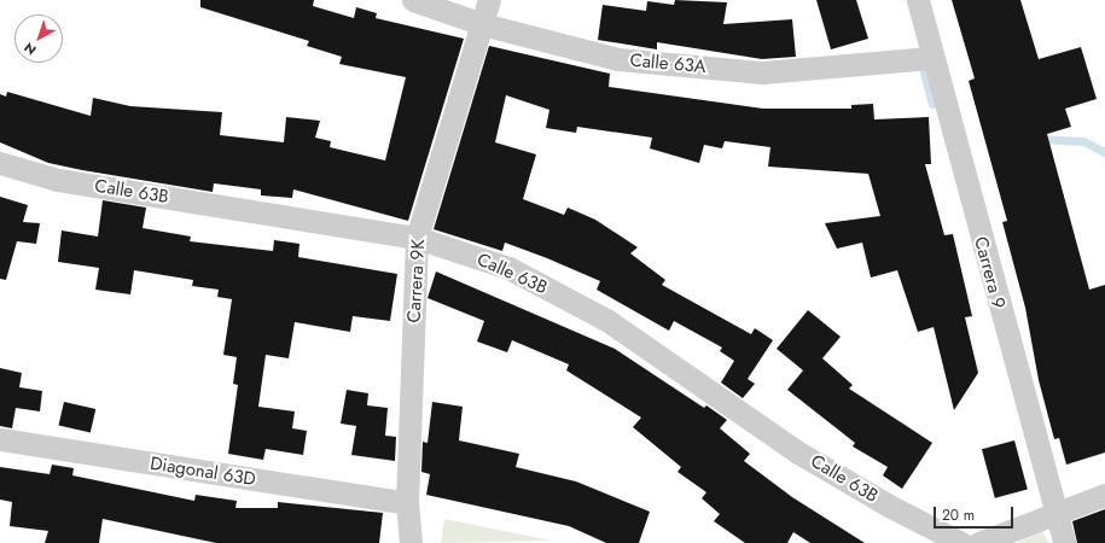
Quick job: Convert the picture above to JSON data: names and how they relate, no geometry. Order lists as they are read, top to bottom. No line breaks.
{"streets":{"street":["Calle 63A","Calle 63B","Carrera 9","Carrera 9K","Diagonal 63D"]},"crossings":[["Calle 63A","Carrera 9"],["Calle 63A","Carrera 9K"],["Calle 63B","Carrera 9K"],["Carrera 9K","Diagonal 63D"]],"scale_bar":"20 m","north":"bottom left"}
